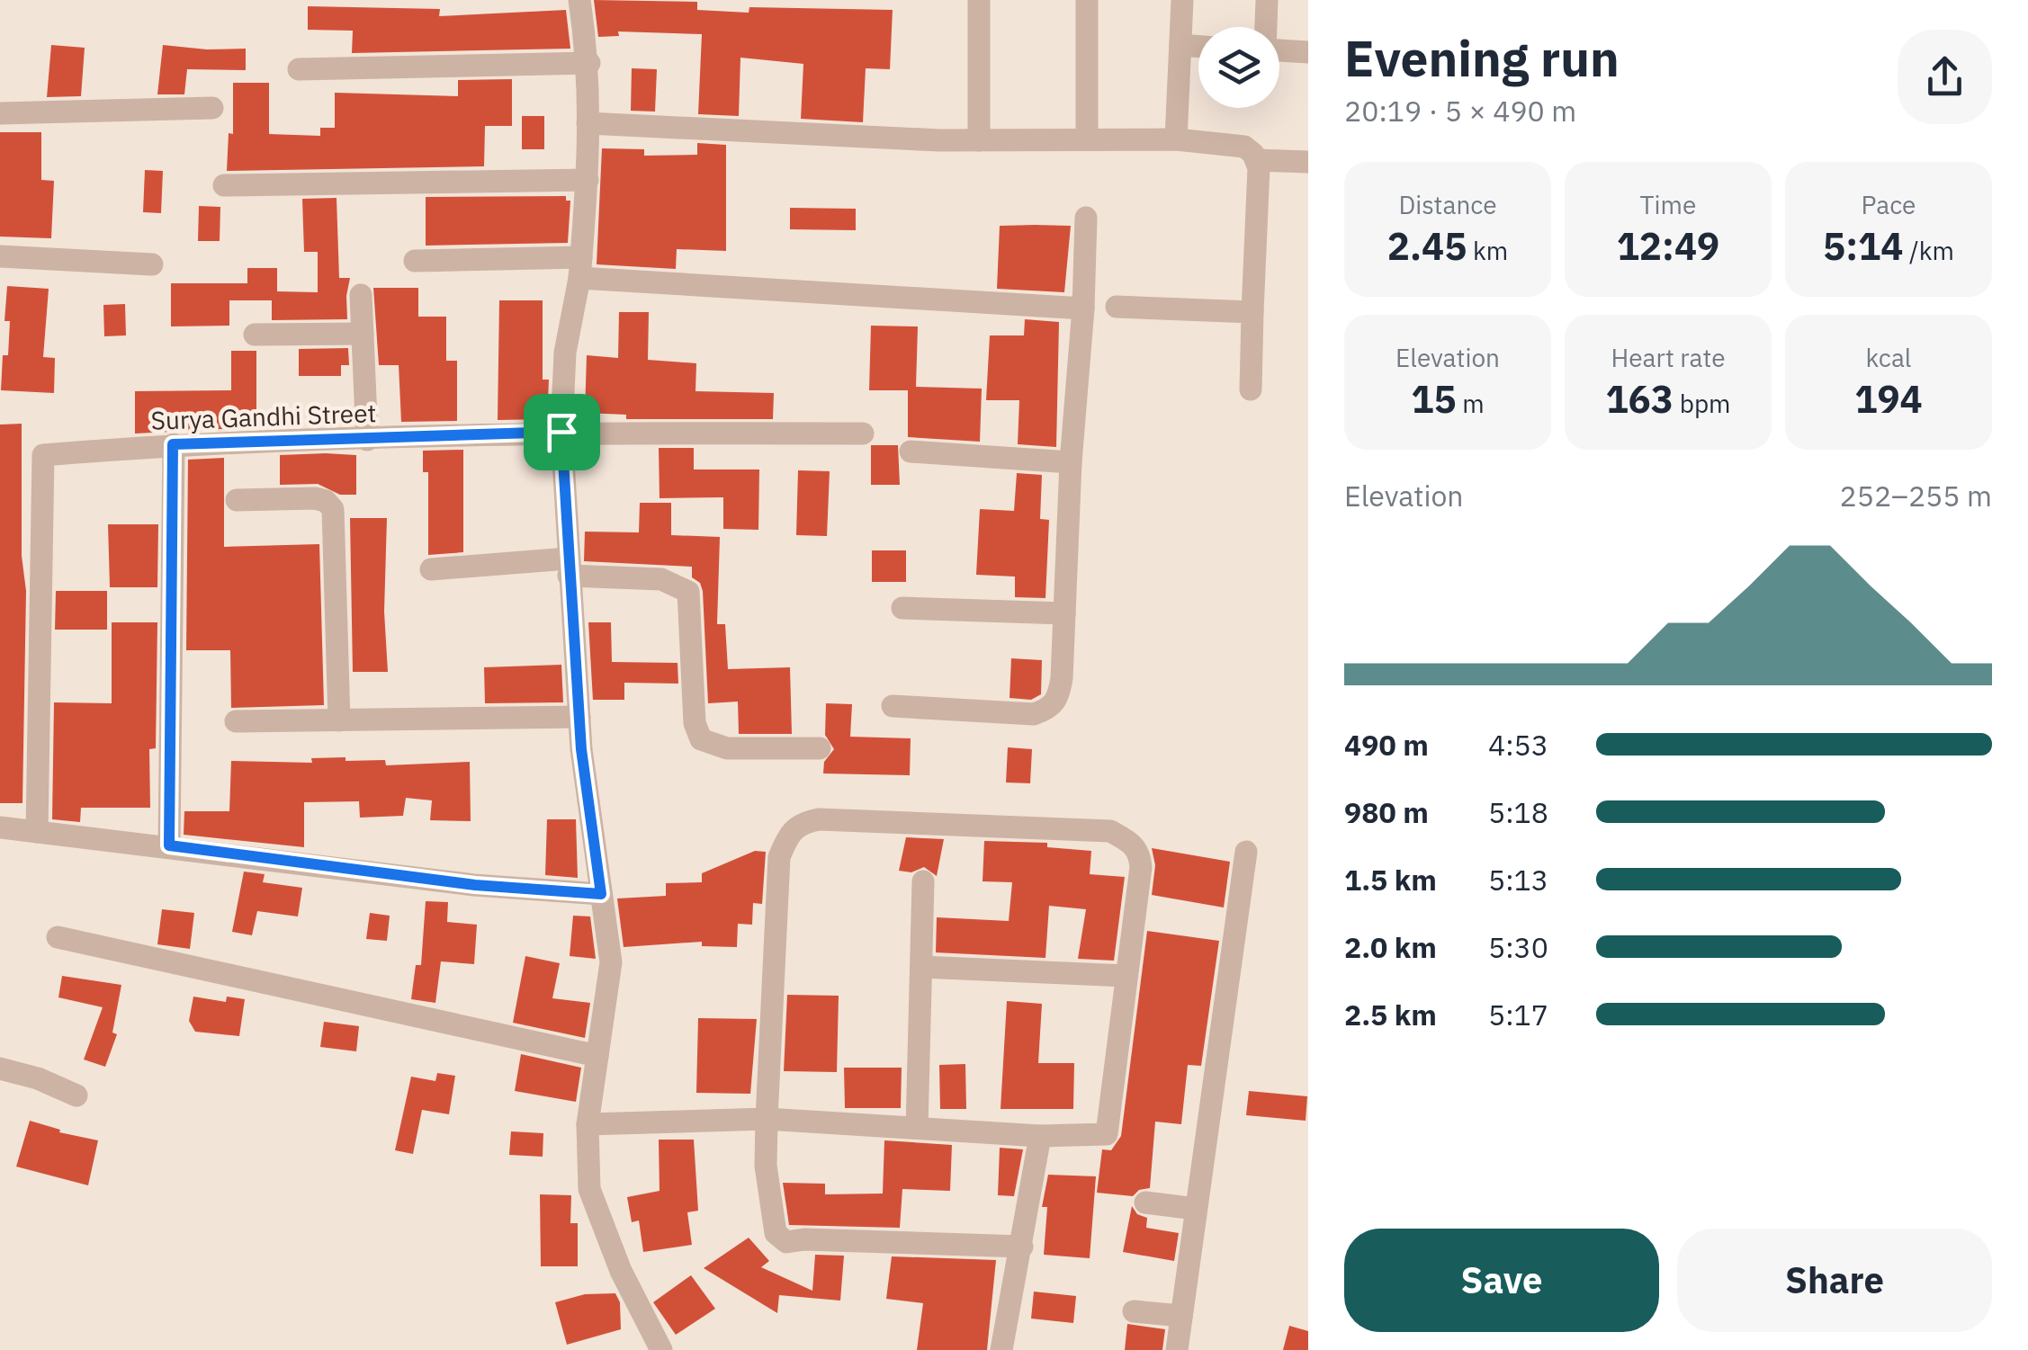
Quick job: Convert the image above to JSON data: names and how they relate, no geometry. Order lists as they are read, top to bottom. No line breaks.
{"streets":{"street":["Surya Gandhi Street"]},"page":{"heading":["Evening run","20:19 · 5 × 490 m"],"stats":[["Distance","2.45 km"],["Time","12:49"],["Pace","5:14 /km"],["Elevation","15 m"],["Heart rate","163 bpm"],["kcal","194"]],"chart":["Elevation","252–255 m"],"list":[{"name":"490 m","note":"4:53"},{"name":"980 m","note":"5:18"},{"name":"1.5 km","note":"5:13"},{"name":"2.0 km","note":"5:30"},{"name":"2.5 km","note":"5:17"}],"buttons":["Save","Share"]}}
